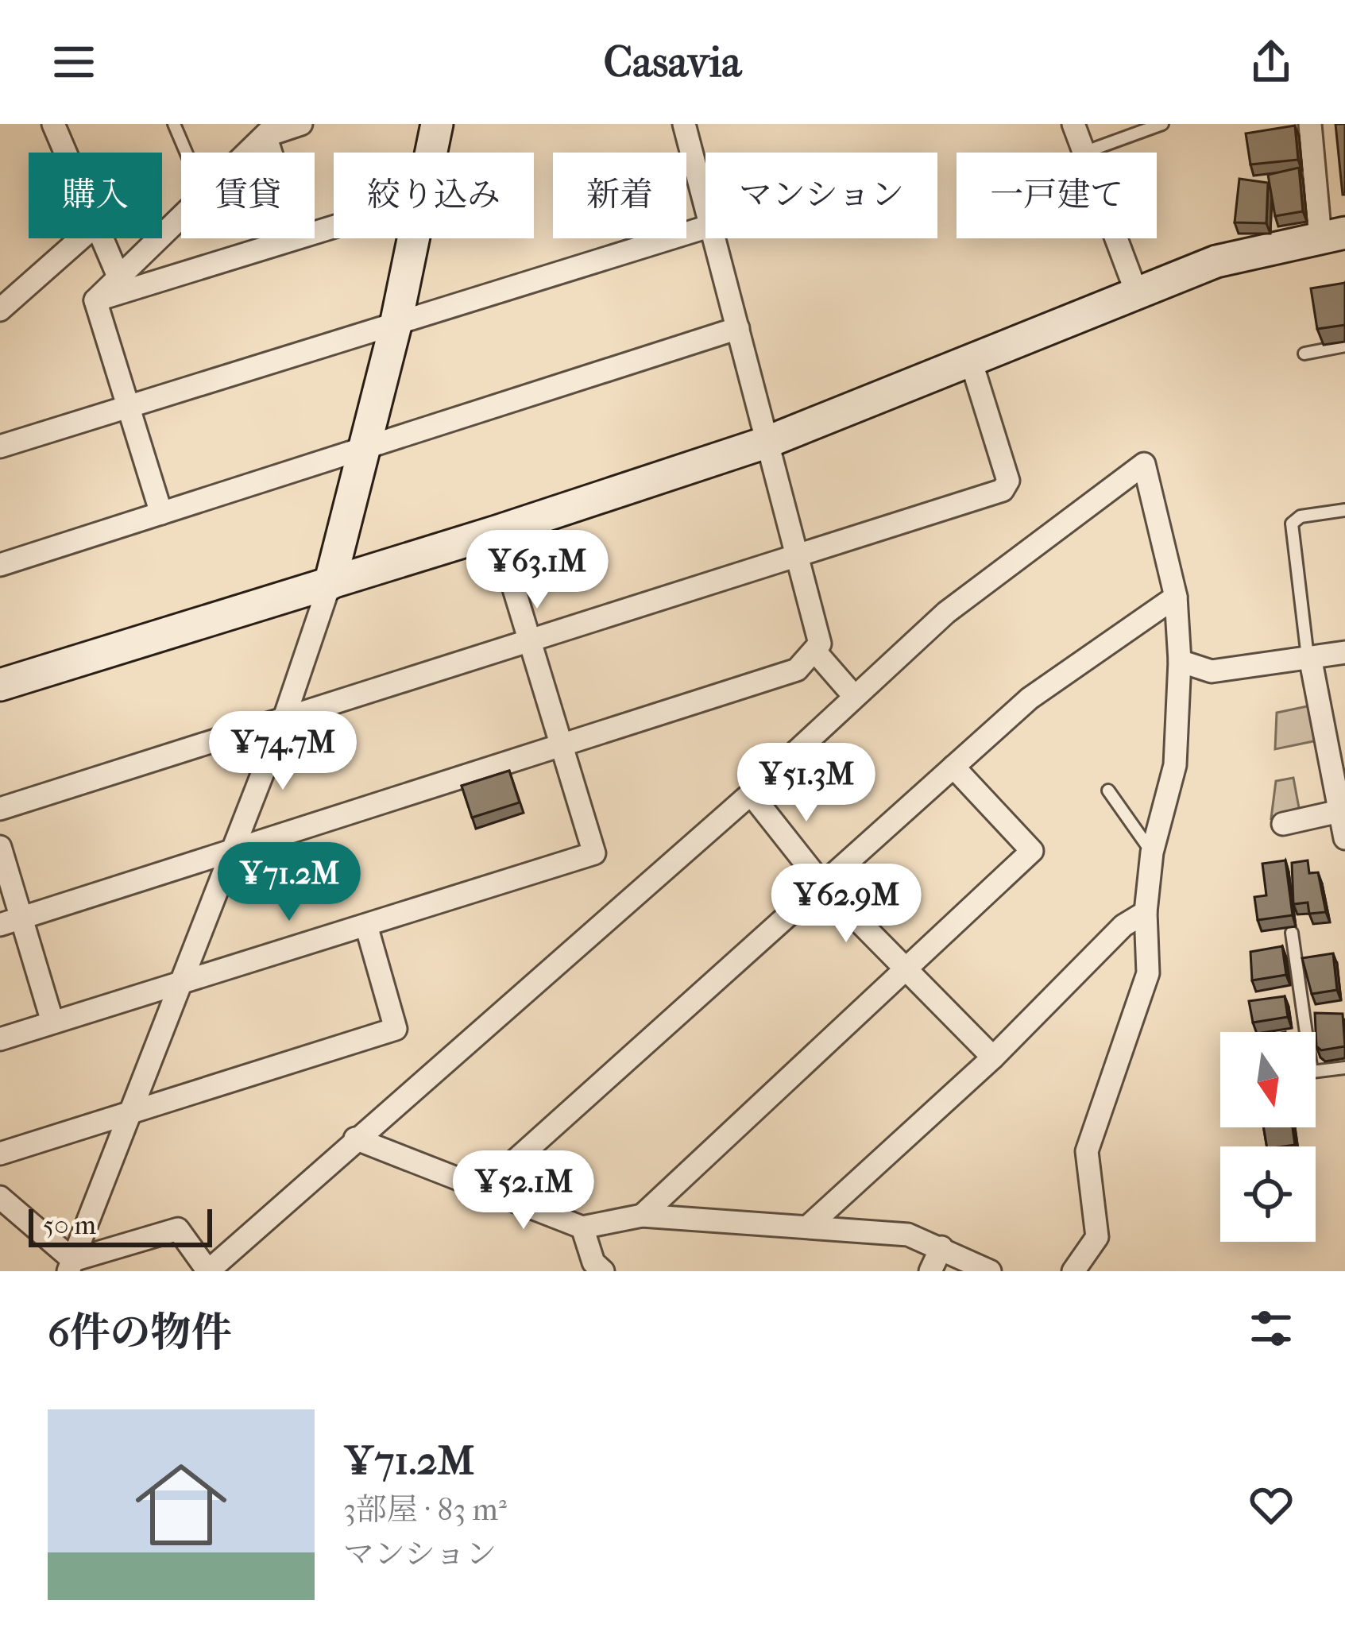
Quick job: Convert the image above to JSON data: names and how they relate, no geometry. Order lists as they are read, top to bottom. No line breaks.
{"scale_bar":"50 m","north":"bottom","page":{"header":"Casavia","chip":["購入","賃貸","絞り込み","新着","マンション","一戸建て"],"price":["¥63.1M","¥74.7M","¥51.3M","¥71.2M","¥62.9M","¥52.1M"],"scale":"50 m","heading":"6件の物件","list":[{"name":"¥71.2M","note":"3部屋 · 83 m² · マンション"}]}}
